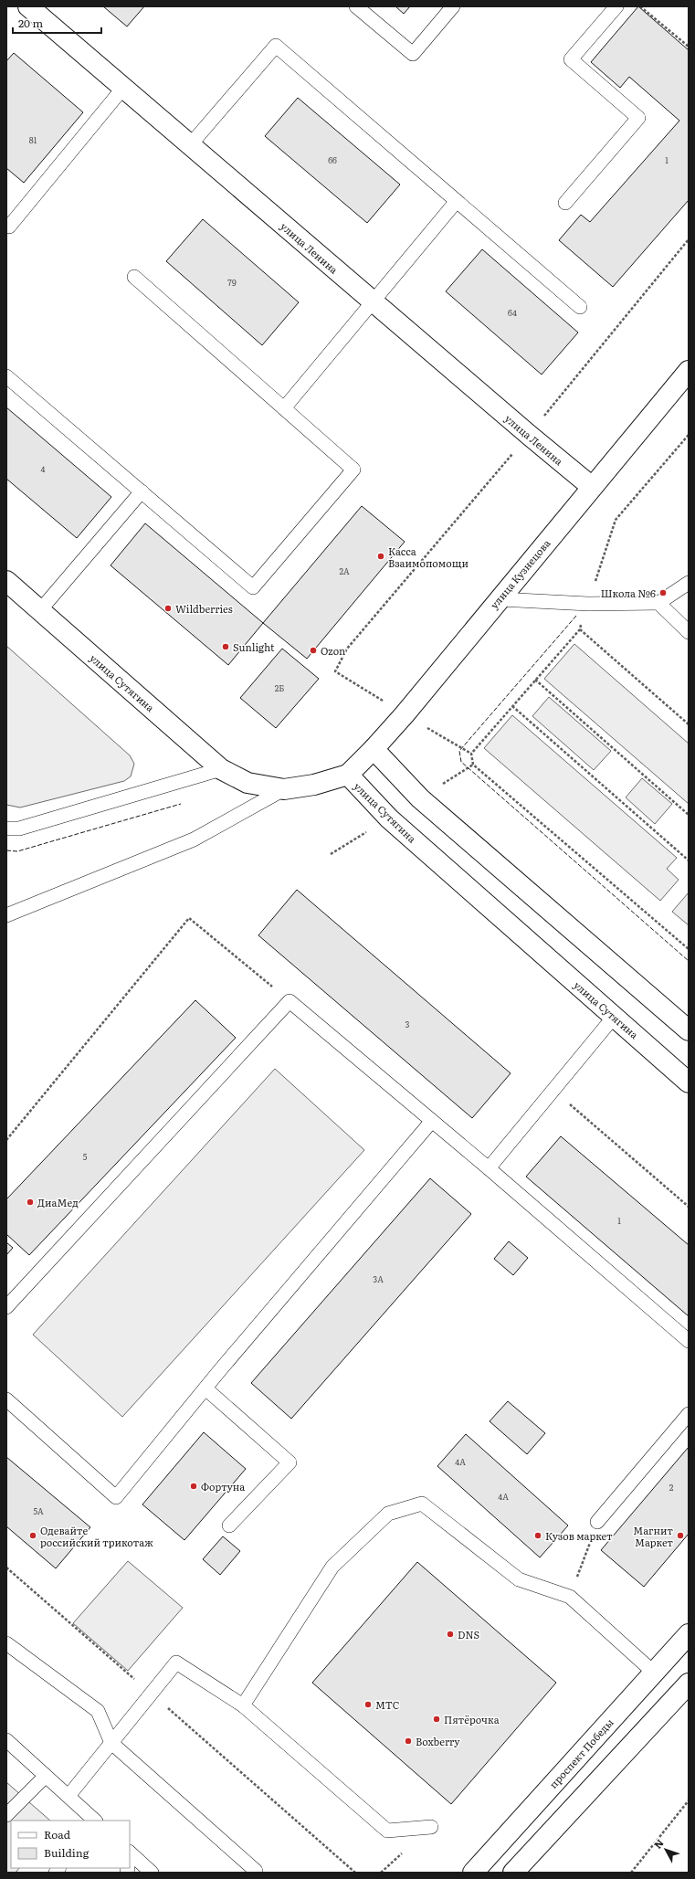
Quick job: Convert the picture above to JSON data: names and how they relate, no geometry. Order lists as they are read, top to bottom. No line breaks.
{"streets":{"main road":["улица Ленина","улица Кузнецова","улица Сутягина","проспект Победы"]},"crossings":[["улица Ленина","улица Кузнецова"],["улица Кузнецова","улица Сутягина"]],"places":["Касса Взаимопомощи","Школа №6","Wildberries","Sunlight","Ozon","ДиаМед","Фортуна","Одевайте российский трикотаж","Кузов маркет","Магнит Маркет","DNS","МТС","Пятёрочка","Boxberry"],"house_numbers":["81","66","1","79","64","4","2А","2Б","3","5","1","3А","4А","2","4А","5А"],"legend":["Road","Building"],"scale_bar":"20 m","north":"top left"}
